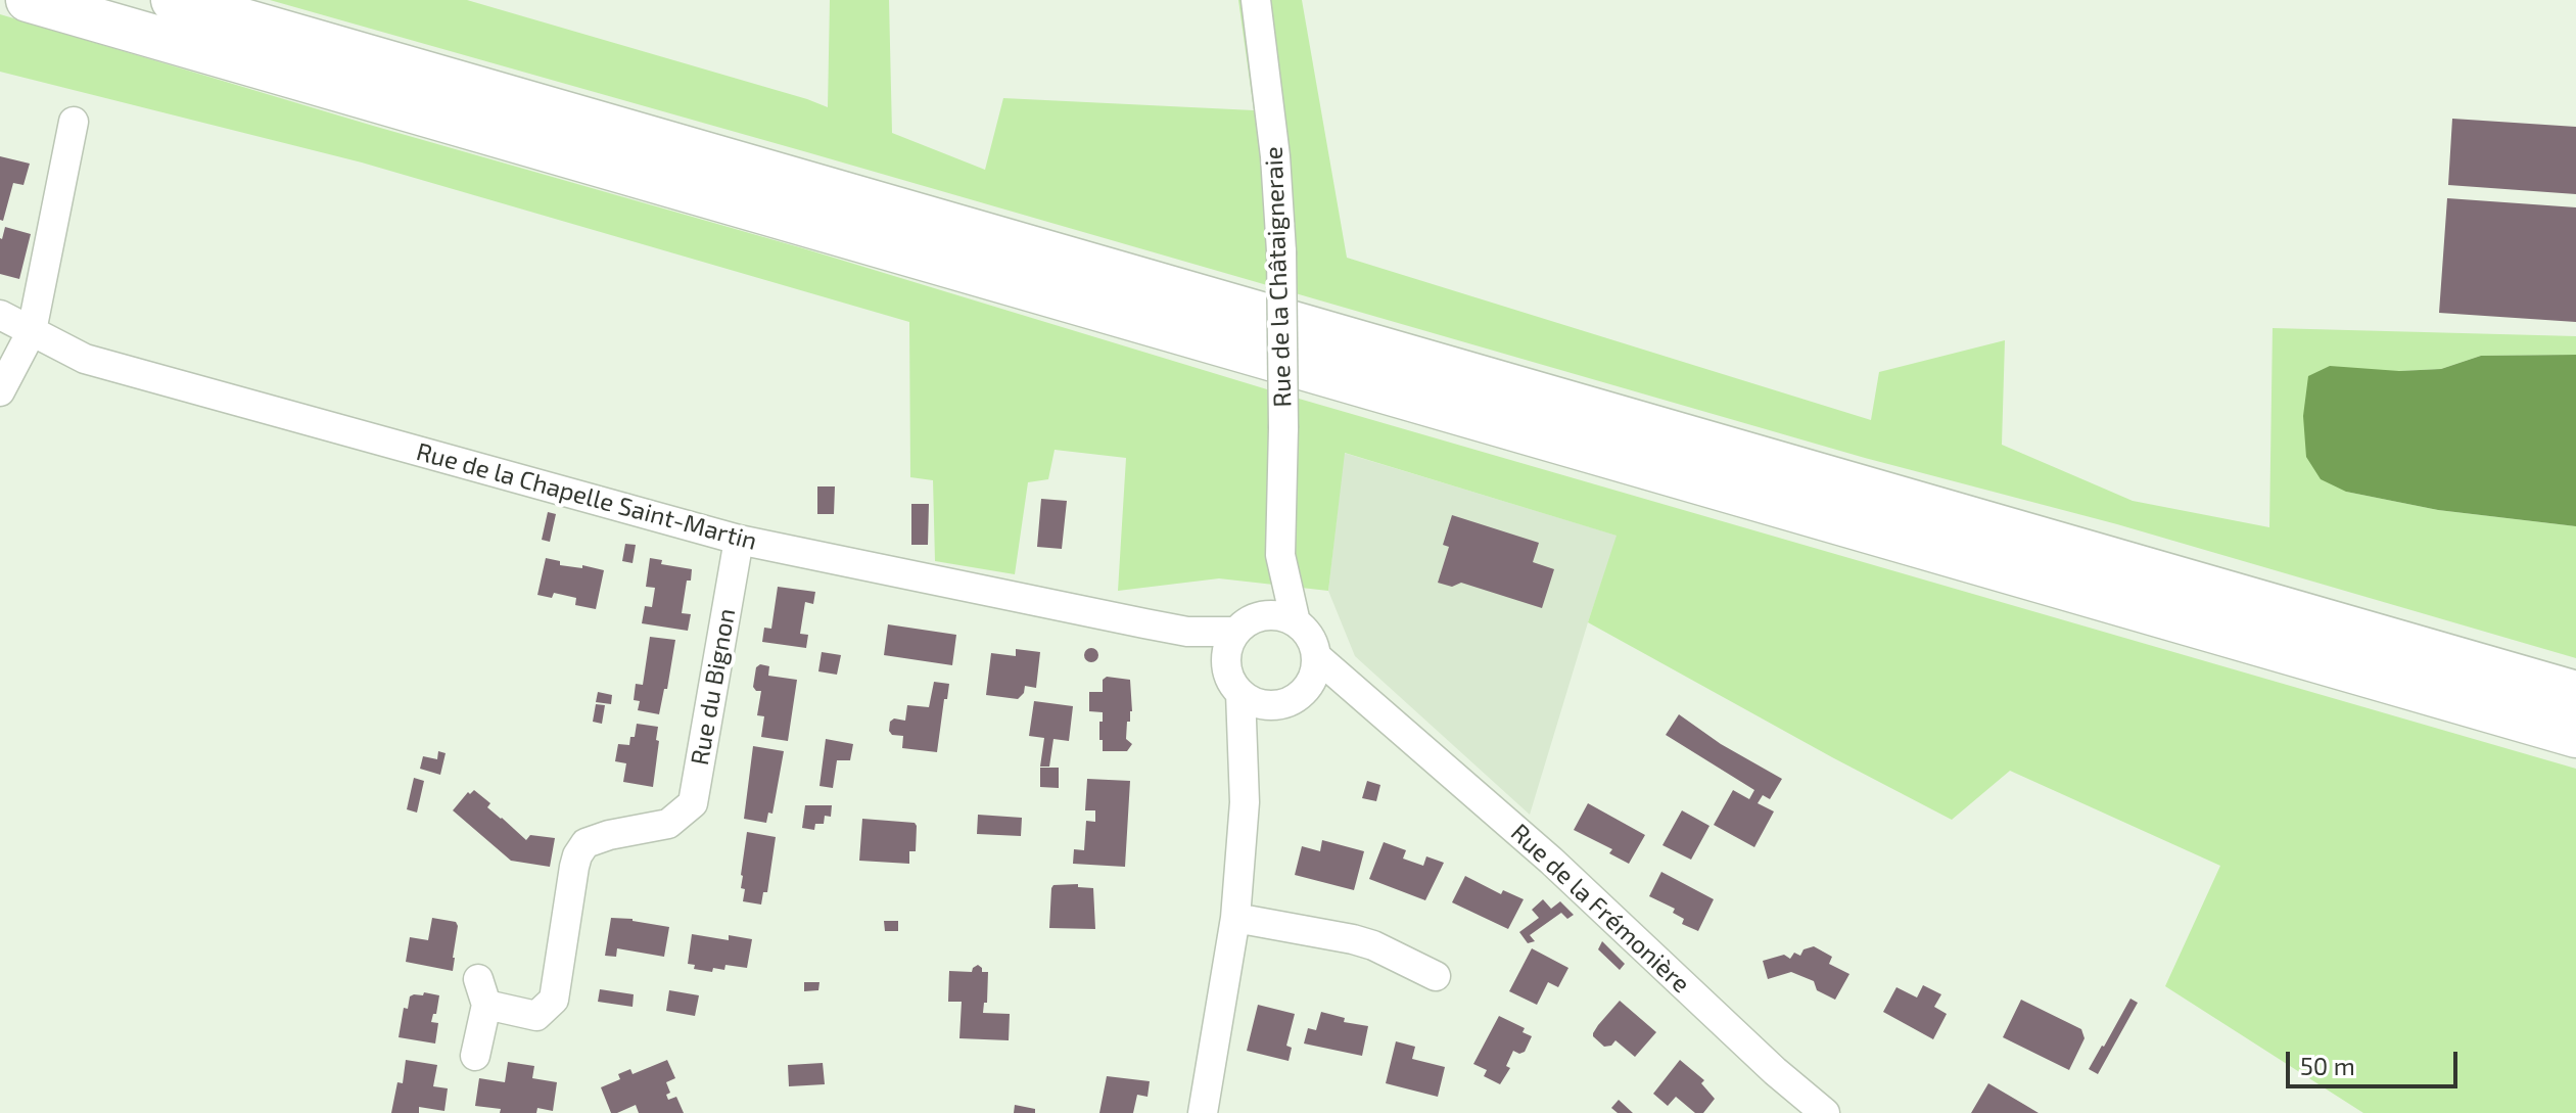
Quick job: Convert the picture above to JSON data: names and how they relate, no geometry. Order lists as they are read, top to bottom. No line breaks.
{"streets":{"street":["Rue de la Châtaigneraie","Rue de la Chapelle Saint-Martin","Rue du Bignon","Rue de la Frémonière"]},"crossings":[["Rue de la Châtaigneraie","Rue de la Chapelle Saint-Martin"],["Rue de la Châtaigneraie","Rue de la Frémonière"],["Rue de la Chapelle Saint-Martin","Rue du Bignon"],["Rue de la Chapelle Saint-Martin","Rue de la Frémonière"]],"scale_bar":"50 m"}
